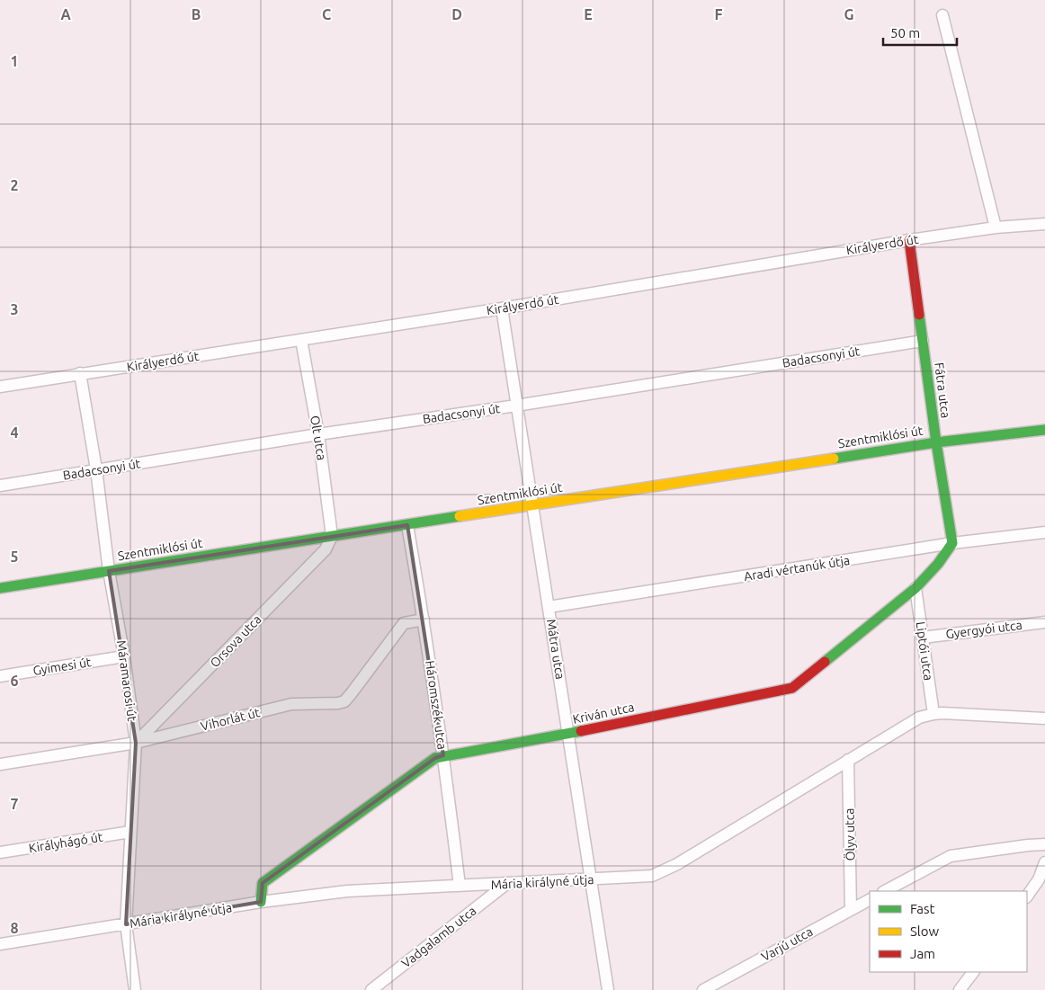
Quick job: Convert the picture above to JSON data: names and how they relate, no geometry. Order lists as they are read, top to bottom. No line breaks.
{"streets":{"street":["Királyerdő út","Badacsonyi út","Fátra utca","Szentmiklósi út","Olt utca","Aradi vértanúk útja","Gyergyói utca","Orsova utca","Mátra utca","Liptói utca","Gyimesi út","Máramarosi út","Háromszék utca","Kriván utca","Vihorlát út","Ölyv utca","Királyhágó út","Mária királyné útja","Vadgalamb utca","Varjú utca"]},"crossings":[["Királyerdő út","Fátra utca"],["Királyerdő út","Olt utca"],["Királyerdő út","Mátra utca"],["Királyerdő út","Máramarosi út"],["Badacsonyi út","Fátra utca"],["Badacsonyi út","Olt utca"],["Badacsonyi út","Mátra utca"],["Badacsonyi út","Máramarosi út"],["Fátra utca","Szentmiklósi út"],["Fátra utca","Aradi vértanúk útja"],["Fátra utca","Kriván utca"],["Szentmiklósi út","Olt utca"],["Szentmiklósi út","Orsova utca"],["Szentmiklósi út","Mátra utca"],["Szentmiklósi út","Máramarosi út"],["Szentmiklósi út","Háromszék utca"],["Olt utca","Orsova utca"],["Aradi vértanúk útja","Mátra utca"],["Aradi vértanúk útja","Kriván utca"],["Gyergyói utca","Liptói utca"],["Orsova utca","Máramarosi út"],["Orsova utca","Vihorlát út"],["Mátra utca","Kriván utca"],["Mátra utca","Mária királyné útja"],["Liptói utca","Kriván utca"],["Liptói utca","Mária királyné útja"],["Gyimesi út","Máramarosi út"],["Máramarosi út","Vihorlát út"],["Máramarosi út","Királyhágó út"],["Máramarosi út","Mária királyné útja"],["Háromszék utca","Kriván utca"],["Háromszék utca","Vihorlát út"],["Háromszék utca","Mária királyné útja"],["Kriván utca","Mária királyné útja"],["Ölyv utca","Mária királyné útja"],["Ölyv utca","Varjú utca"],["Mária királyné útja","Vadgalamb utca"]],"legend":["Fast","Slow","Jam"],"scale_bar":"50 m","grid":{"columns":["A","B","C","D","E","F","G"],"rows":["1","2","3","4","5","6","7","8"]}}
